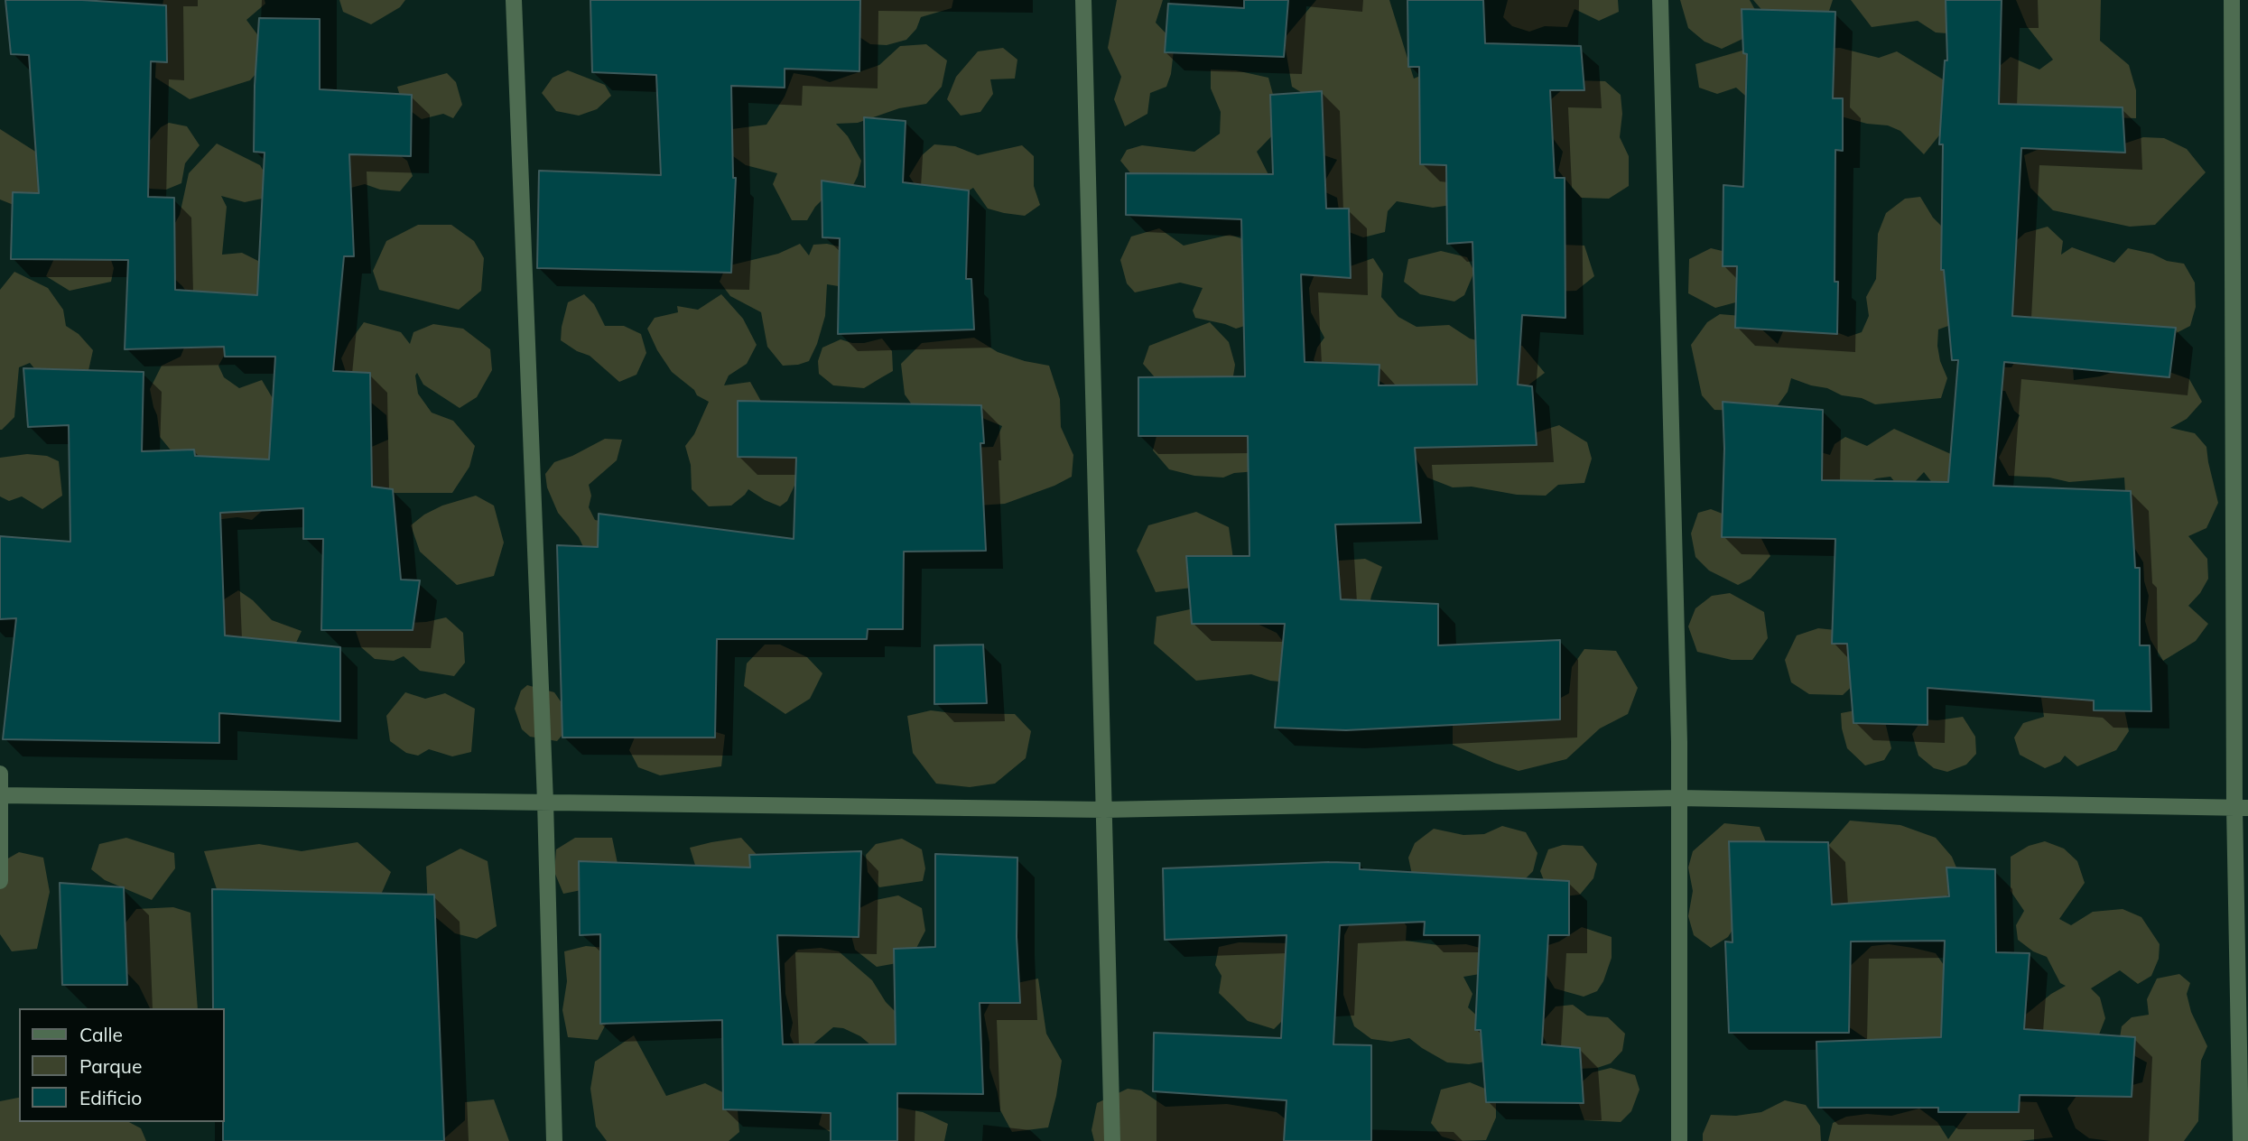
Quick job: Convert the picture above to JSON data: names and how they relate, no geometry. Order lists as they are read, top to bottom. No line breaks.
{"legend":["Calle","Parque","Edificio"]}
